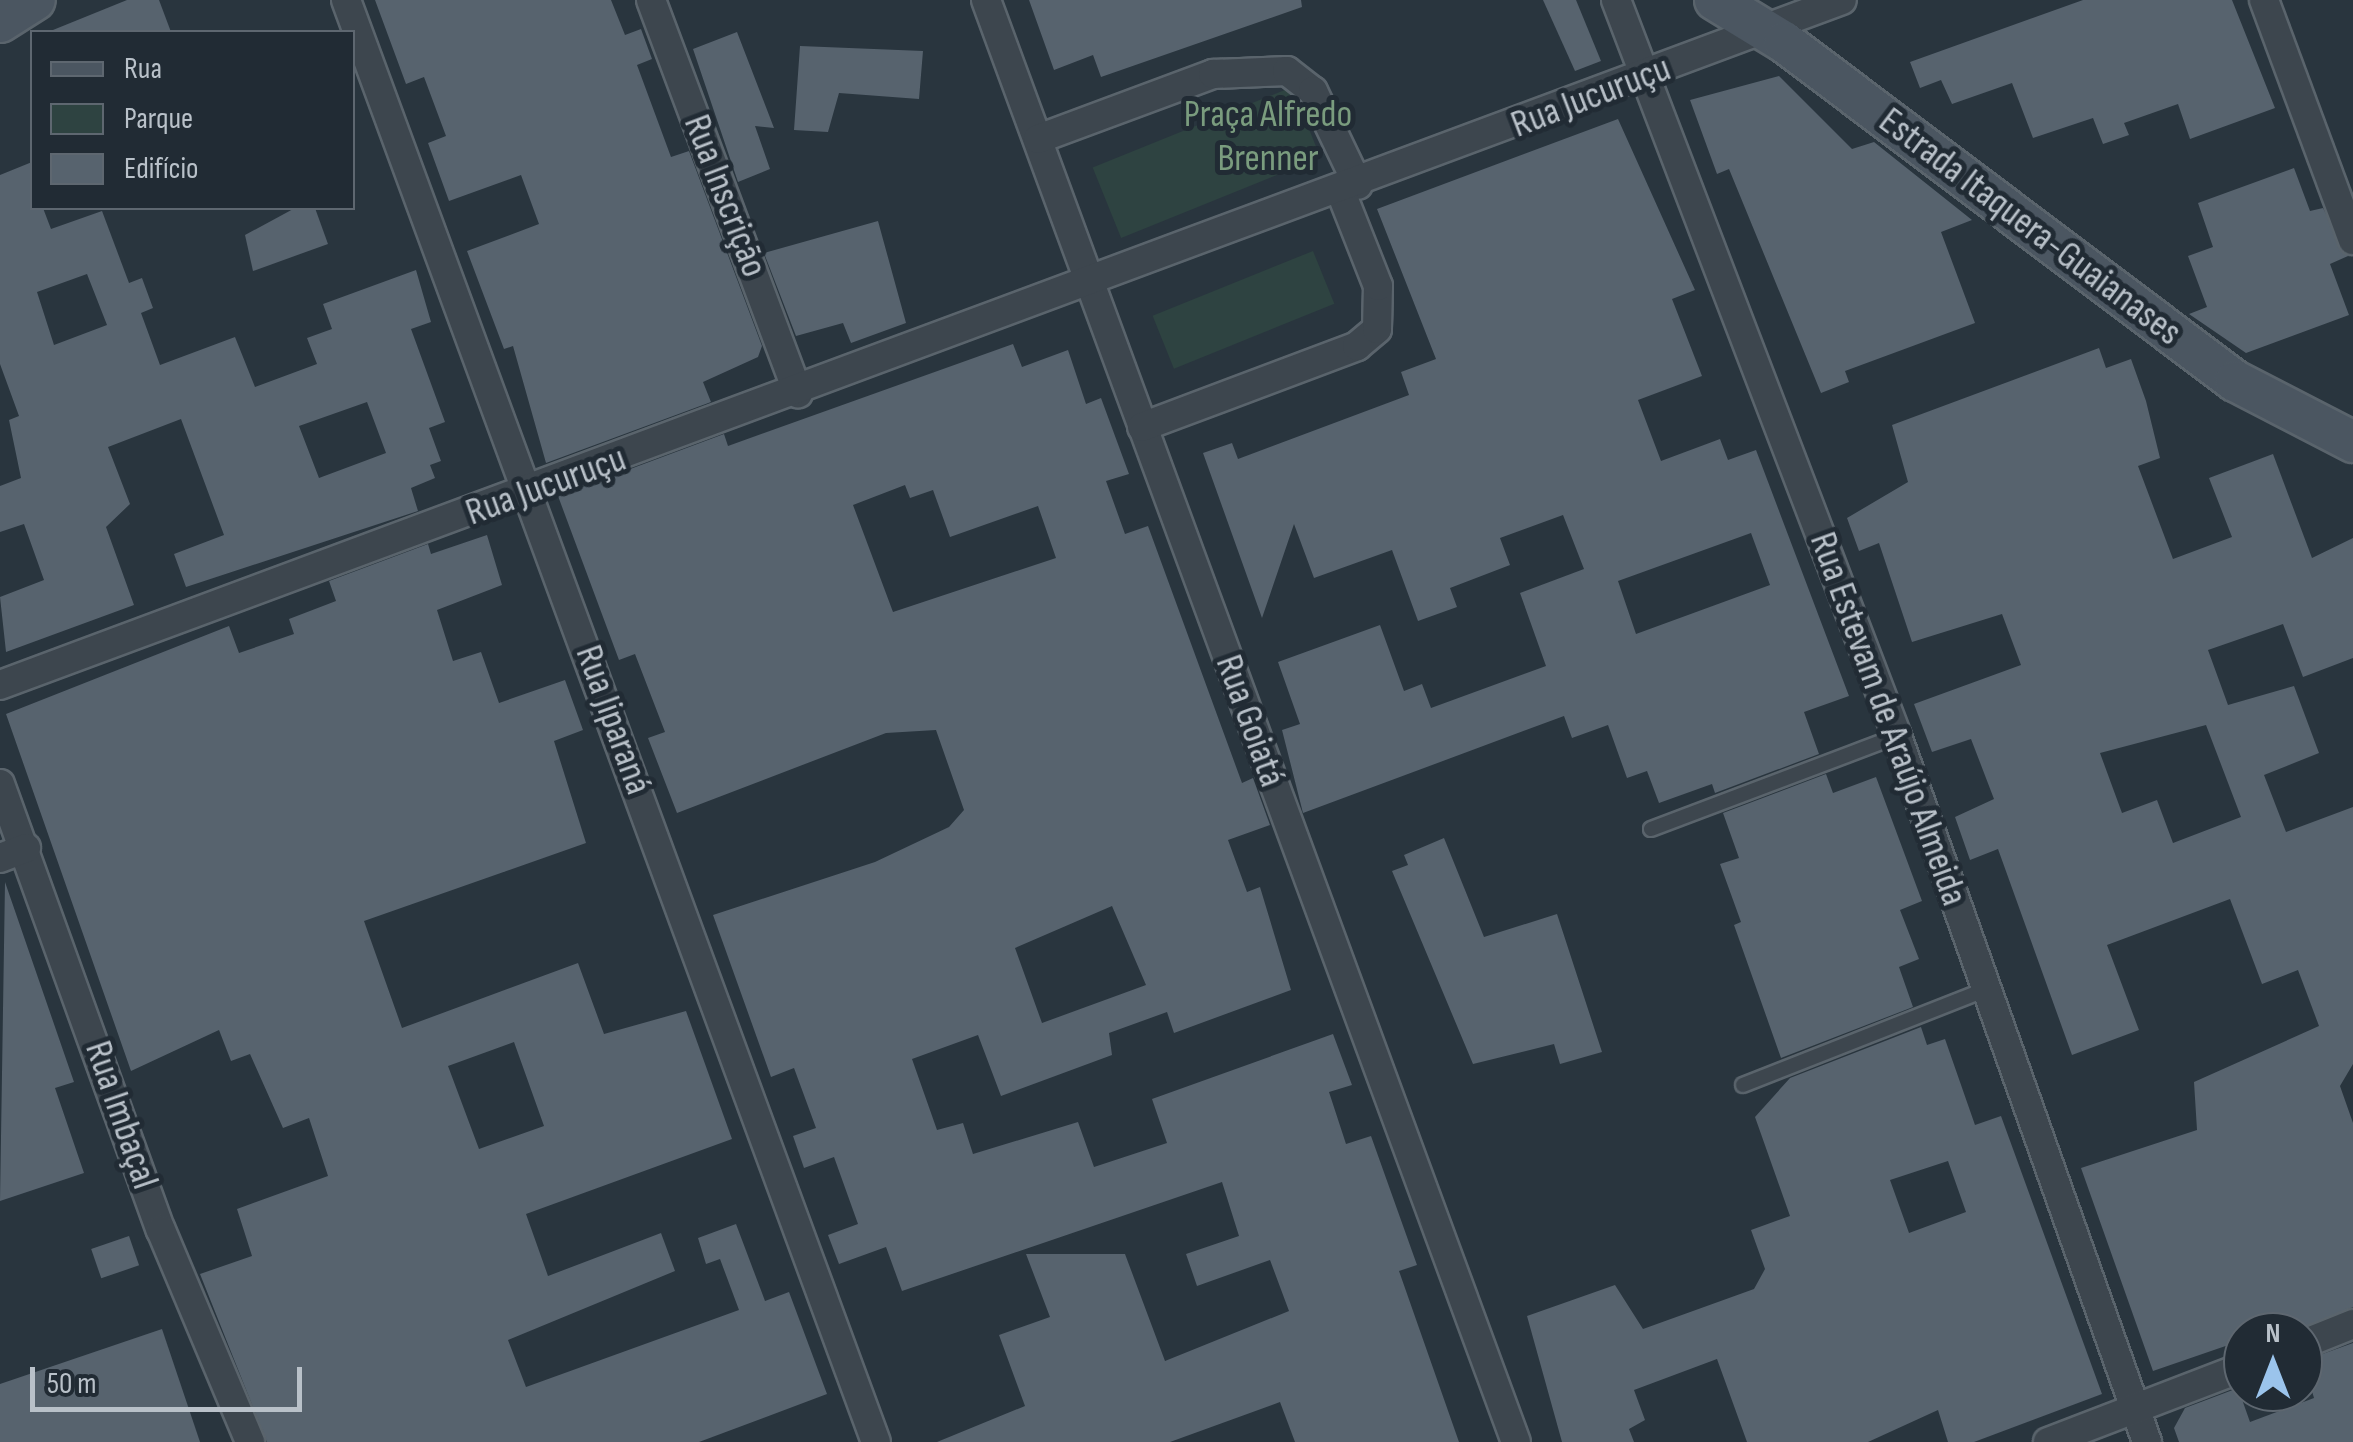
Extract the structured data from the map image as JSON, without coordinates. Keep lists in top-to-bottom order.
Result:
{
  "streets": {
    "main road": ["Estrada Itaquera-Guaianases"],
    "street": [
      "Rua Jucuruçu",
      "Rua Inscrição",
      "Rua Estevam de Araújo Almeida",
      "Rua Jiparaná",
      "Rua Goiatá",
      "Rua Imbaçal"
    ]
  },
  "crossings": [
    ["Rua Jucuruçu", "Rua Inscrição"],
    ["Rua Jucuruçu", "Estrada Itaquera-Guaianases"],
    ["Rua Jucuruçu", "Rua Estevam de Araújo Almeida"],
    ["Rua Jucuruçu", "Rua Jiparaná"],
    ["Rua Jucuruçu", "Rua Goiatá"]
  ],
  "parks": ["Praça Alfredo Brenner"],
  "legend": ["Rua", "Parque", "Edifício"],
  "scale_bar": "50 m",
  "north": "top"
}
